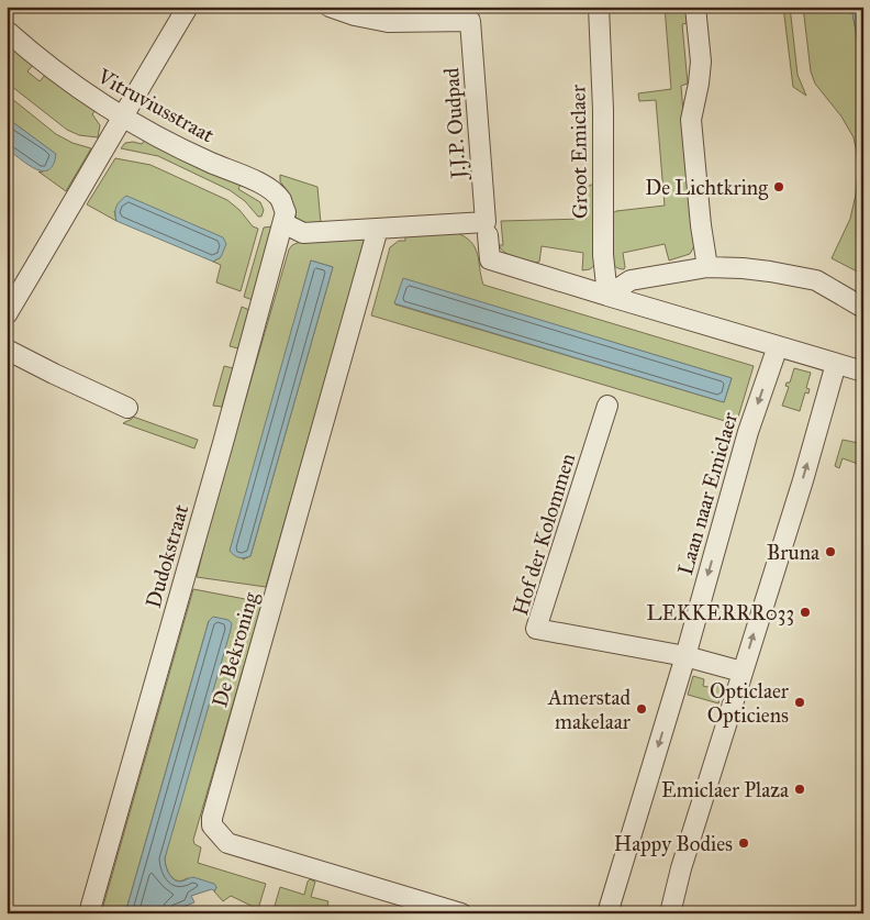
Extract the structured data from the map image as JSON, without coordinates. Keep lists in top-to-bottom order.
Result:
{
  "streets": {
    "street": [
      "Vitruviusstraat",
      "J.J.P. Oudpad",
      "Groot Emiclaer",
      "Laan naar Emiclaer",
      "Hof der Kolommen",
      "Dudokstraat",
      "De Bekroning"
    ]
  },
  "crossings": [
    ["Vitruviusstraat", "Dudokstraat"],
    ["Laan naar Emiclaer", "Hof der Kolommen"]
  ],
  "places": [
    "De Lichtkring",
    "Bruna",
    "LEKKERRR033",
    "Opticlaer Opticiens",
    "Amerstad makelaar",
    "Emiclaer Plaza",
    "Happy Bodies"
  ]
}
